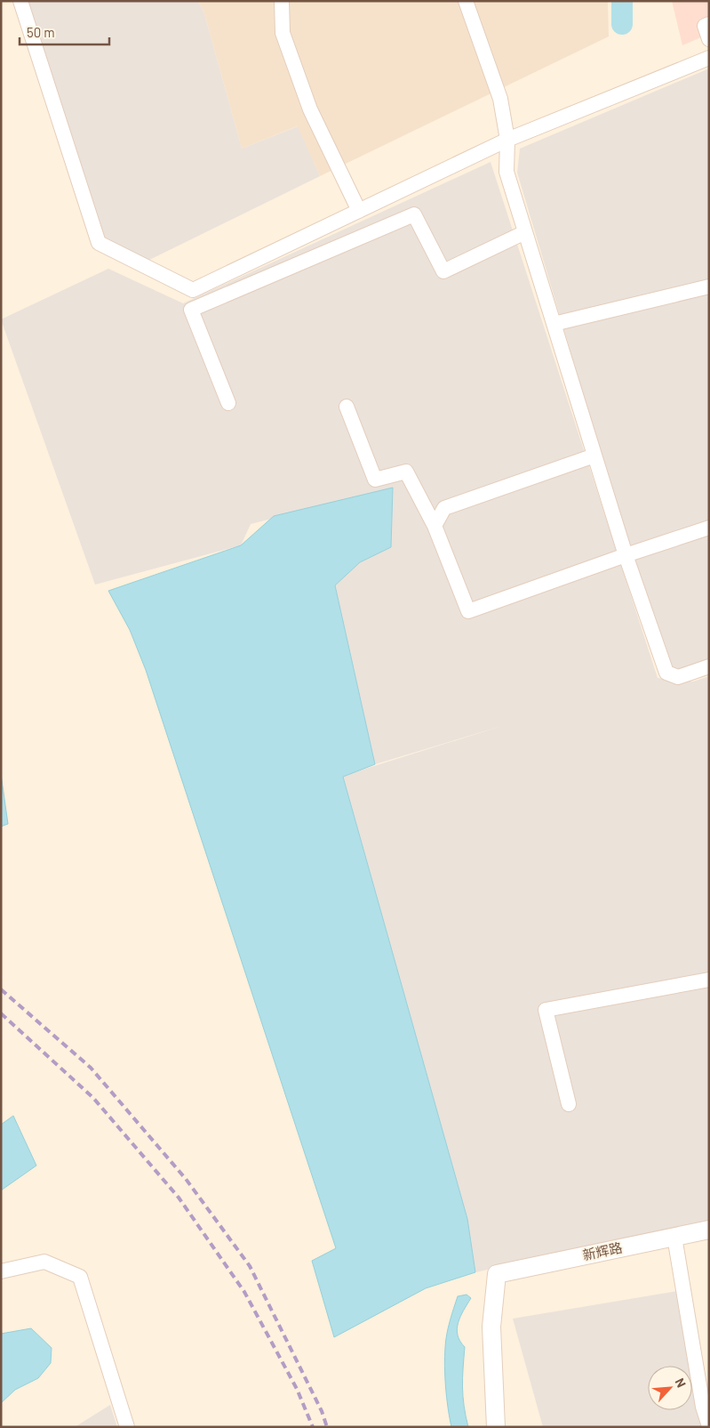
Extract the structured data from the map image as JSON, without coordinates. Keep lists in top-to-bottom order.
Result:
{
  "streets": {
    "street": ["新辉路"]
  },
  "scale_bar": "50 m",
  "north": "top right"
}
